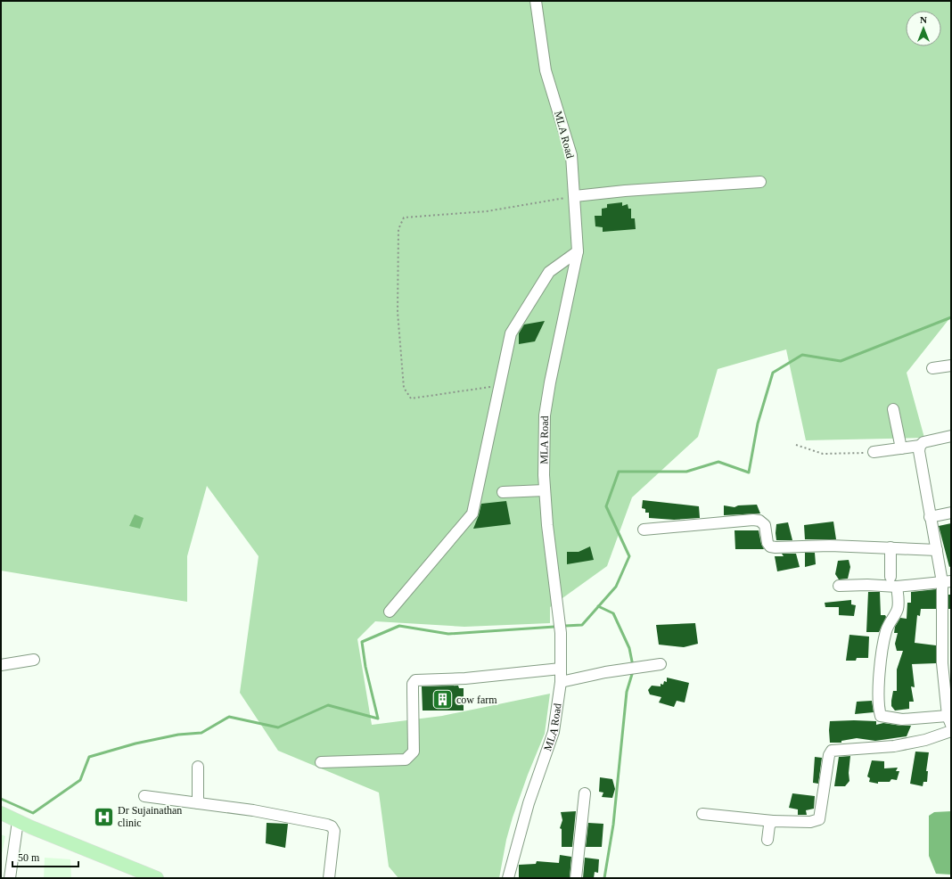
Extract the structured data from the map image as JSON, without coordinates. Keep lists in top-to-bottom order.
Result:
{
  "streets": {
    "street": ["MLA Road"]
  },
  "places": {
    "building": ["cow farm"],
    "hospital": ["Dr Sujainathan clinic"]
  },
  "scale_bar": "50 m",
  "north": "top"
}
